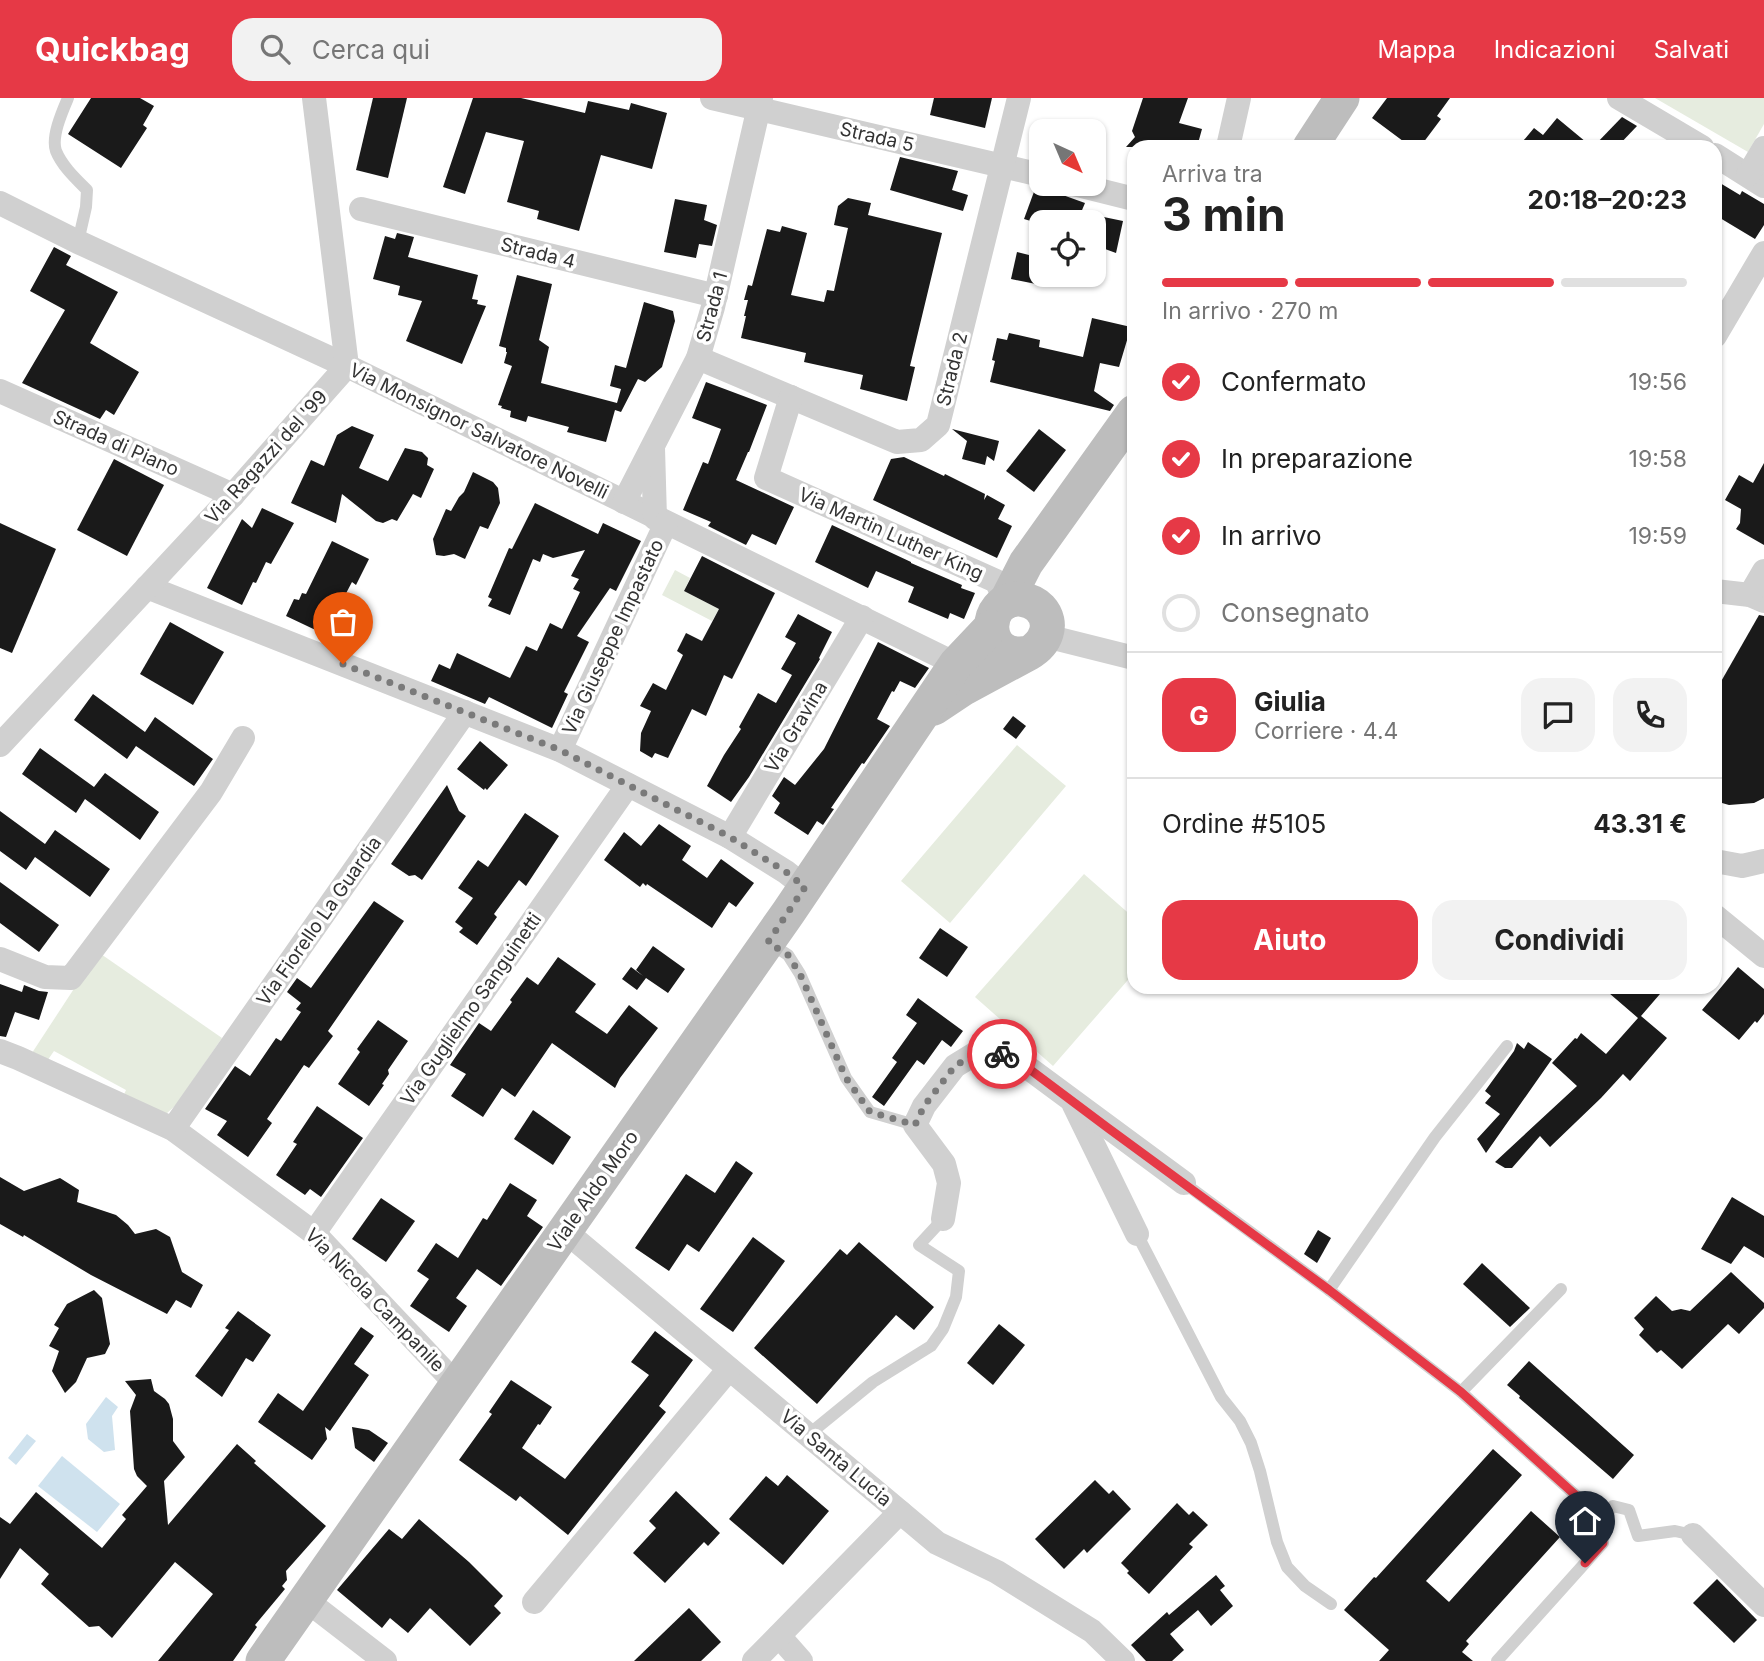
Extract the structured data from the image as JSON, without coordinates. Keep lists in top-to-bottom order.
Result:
{
  "streets": {
    "main road": ["Viale Aldo Moro"],
    "street": [
      "Strada 5",
      "Strada 4",
      "Strada 1",
      "Strada 2",
      "Via Monsignor Salvatore Novelli",
      "Strada di Piano",
      "Via Ragazzi del '99",
      "Via Martin Luther King",
      "Via Giuseppe Impastato",
      "Via Gravina",
      "Via Fiorello La Guardia",
      "Via Guglielmo Sanguinetti",
      "Via Nicola Campanile",
      "Via Santa Lucia"
    ]
  },
  "crossings": [
    ["Strada 5", "Strada 1"],
    ["Strada 5", "Strada 2"],
    ["Strada 4", "Strada 1"],
    ["Strada 1", "Strada 2"],
    ["Strada 1", "Via Monsignor Salvatore Novelli"],
    ["Strada 2", "Via Martin Luther King"],
    ["Via Monsignor Salvatore Novelli", "Via Ragazzi del '99"],
    ["Via Monsignor Salvatore Novelli", "Via Giuseppe Impastato"],
    ["Via Monsignor Salvatore Novelli", "Via Gravina"],
    ["Via Monsignor Salvatore Novelli", "Viale Aldo Moro"],
    ["Strada di Piano", "Via Ragazzi del '99"],
    ["Via Martin Luther King", "Viale Aldo Moro"],
    ["Via Fiorello La Guardia", "Via Nicola Campanile"],
    ["Via Guglielmo Sanguinetti", "Via Nicola Campanile"],
    ["Viale Aldo Moro", "Via Nicola Campanile"],
    ["Viale Aldo Moro", "Via Santa Lucia"]
  ],
  "north": "bottom right",
  "page": {
    "header": "Quickbag",
    "search": "Cerca qui",
    "nav": ["Mappa", "Indicazioni", "Salvati"],
    "heading": ["3 min", "Arriva tra", "20:18–20:23"],
    "panel": [
      "Giulia",
      "Corriere · 4.4",
      "Ordine #5105",
      "43.31 €"
    ],
    "bar": "In arrivo · 270 m",
    "list": [
      ["Confermato", "19:56"],
      ["In preparazione", "19:58"],
      ["In arrivo", "19:59"],
      "Consegnato"
    ],
    "round": "G",
    "buttons": ["Aiuto", "Condividi"]
  }
}
